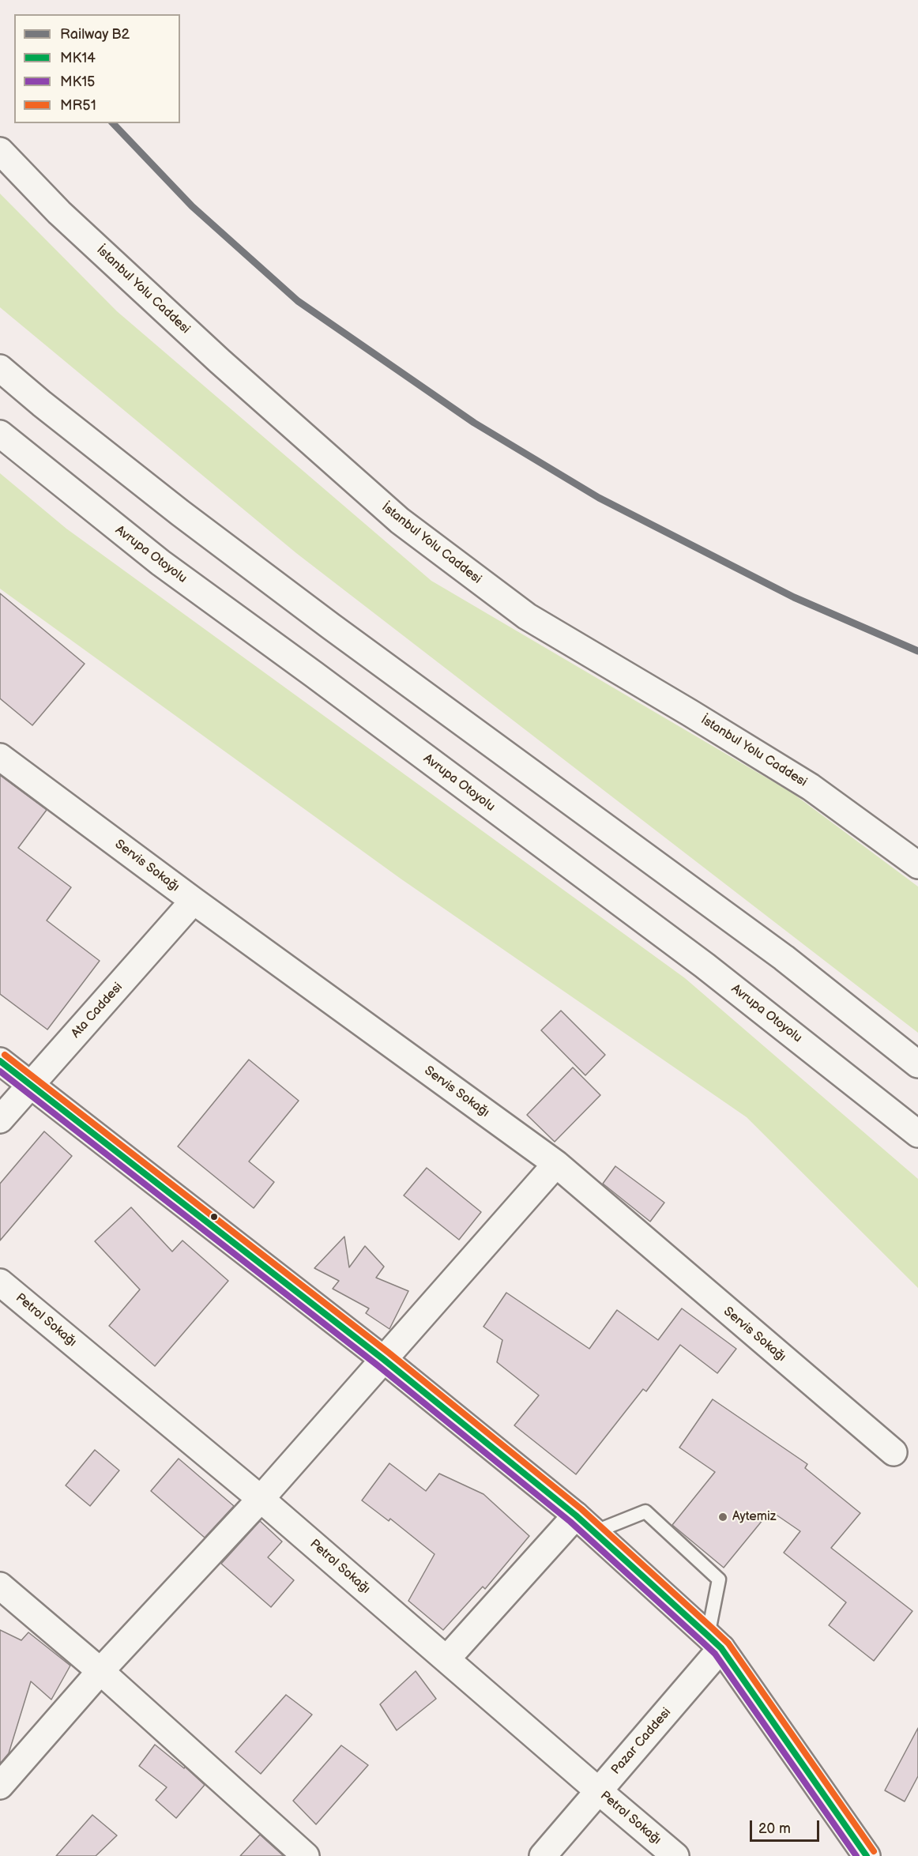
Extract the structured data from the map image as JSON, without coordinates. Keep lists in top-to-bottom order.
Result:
{
  "streets": {
    "main road": [
      "İstanbul Yolu Caddesi",
      "Avrupa Otoyolu",
      "Servis Sokağı",
      "Ata Caddesi",
      "Petrol Sokağı",
      "Pazar Caddesi"
    ]
  },
  "crossings": [
    ["Servis Sokağı", "Ata Caddesi"],
    ["Petrol Sokağı", "Pazar Caddesi"]
  ],
  "places": ["Aytemiz"],
  "lines": [
    "rail line B2",
    "transit line MR51",
    "transit line MK14",
    "transit line MK15"
  ],
  "legend": [
    "Railway B2",
    "MK14",
    "MK15",
    "MR51"
  ],
  "scale_bar": "20 m"
}
